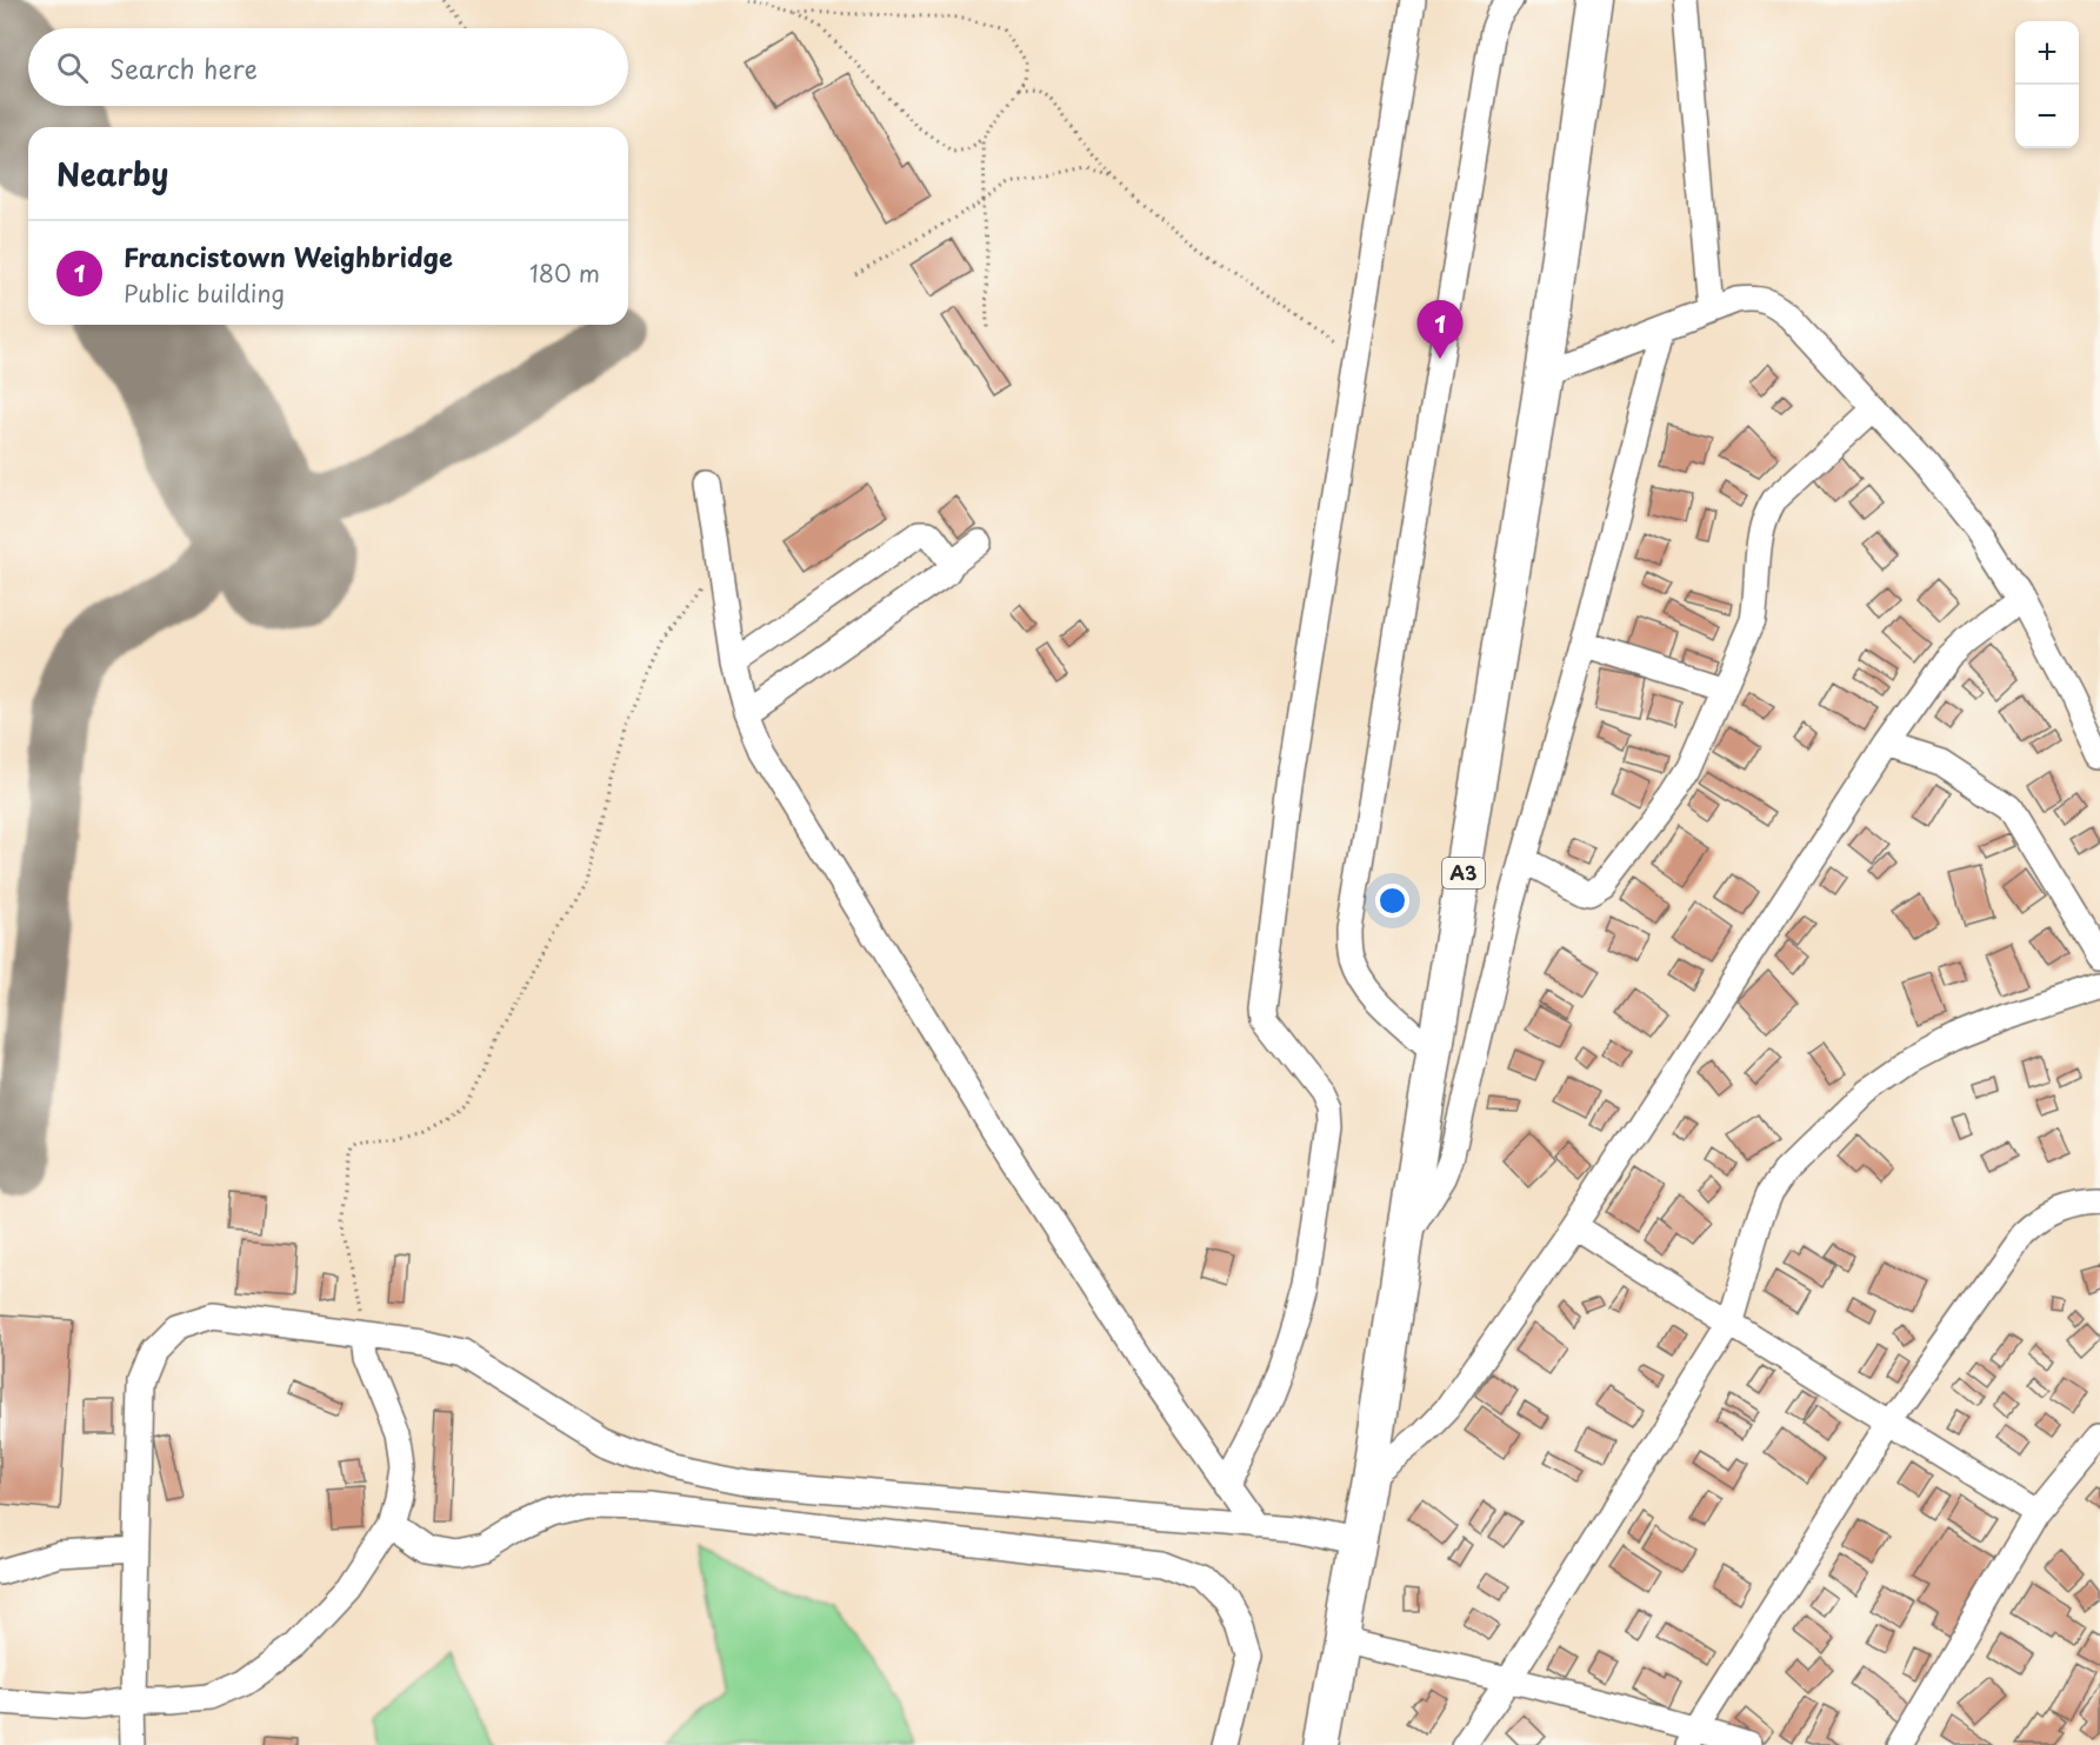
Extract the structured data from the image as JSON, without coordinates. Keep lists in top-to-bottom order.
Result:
{
  "streets": {
    "highway": ["A3"]
  },
  "page": {
    "map_buttons": ["+", "−"],
    "search": "Search here",
    "heading": "Nearby",
    "list": [
      {
        "mark": "1",
        "name": "Francistown Weighbridge",
        "note": "Public building",
        "value": "180 m"
      }
    ],
    "pins": "1"
  }
}
